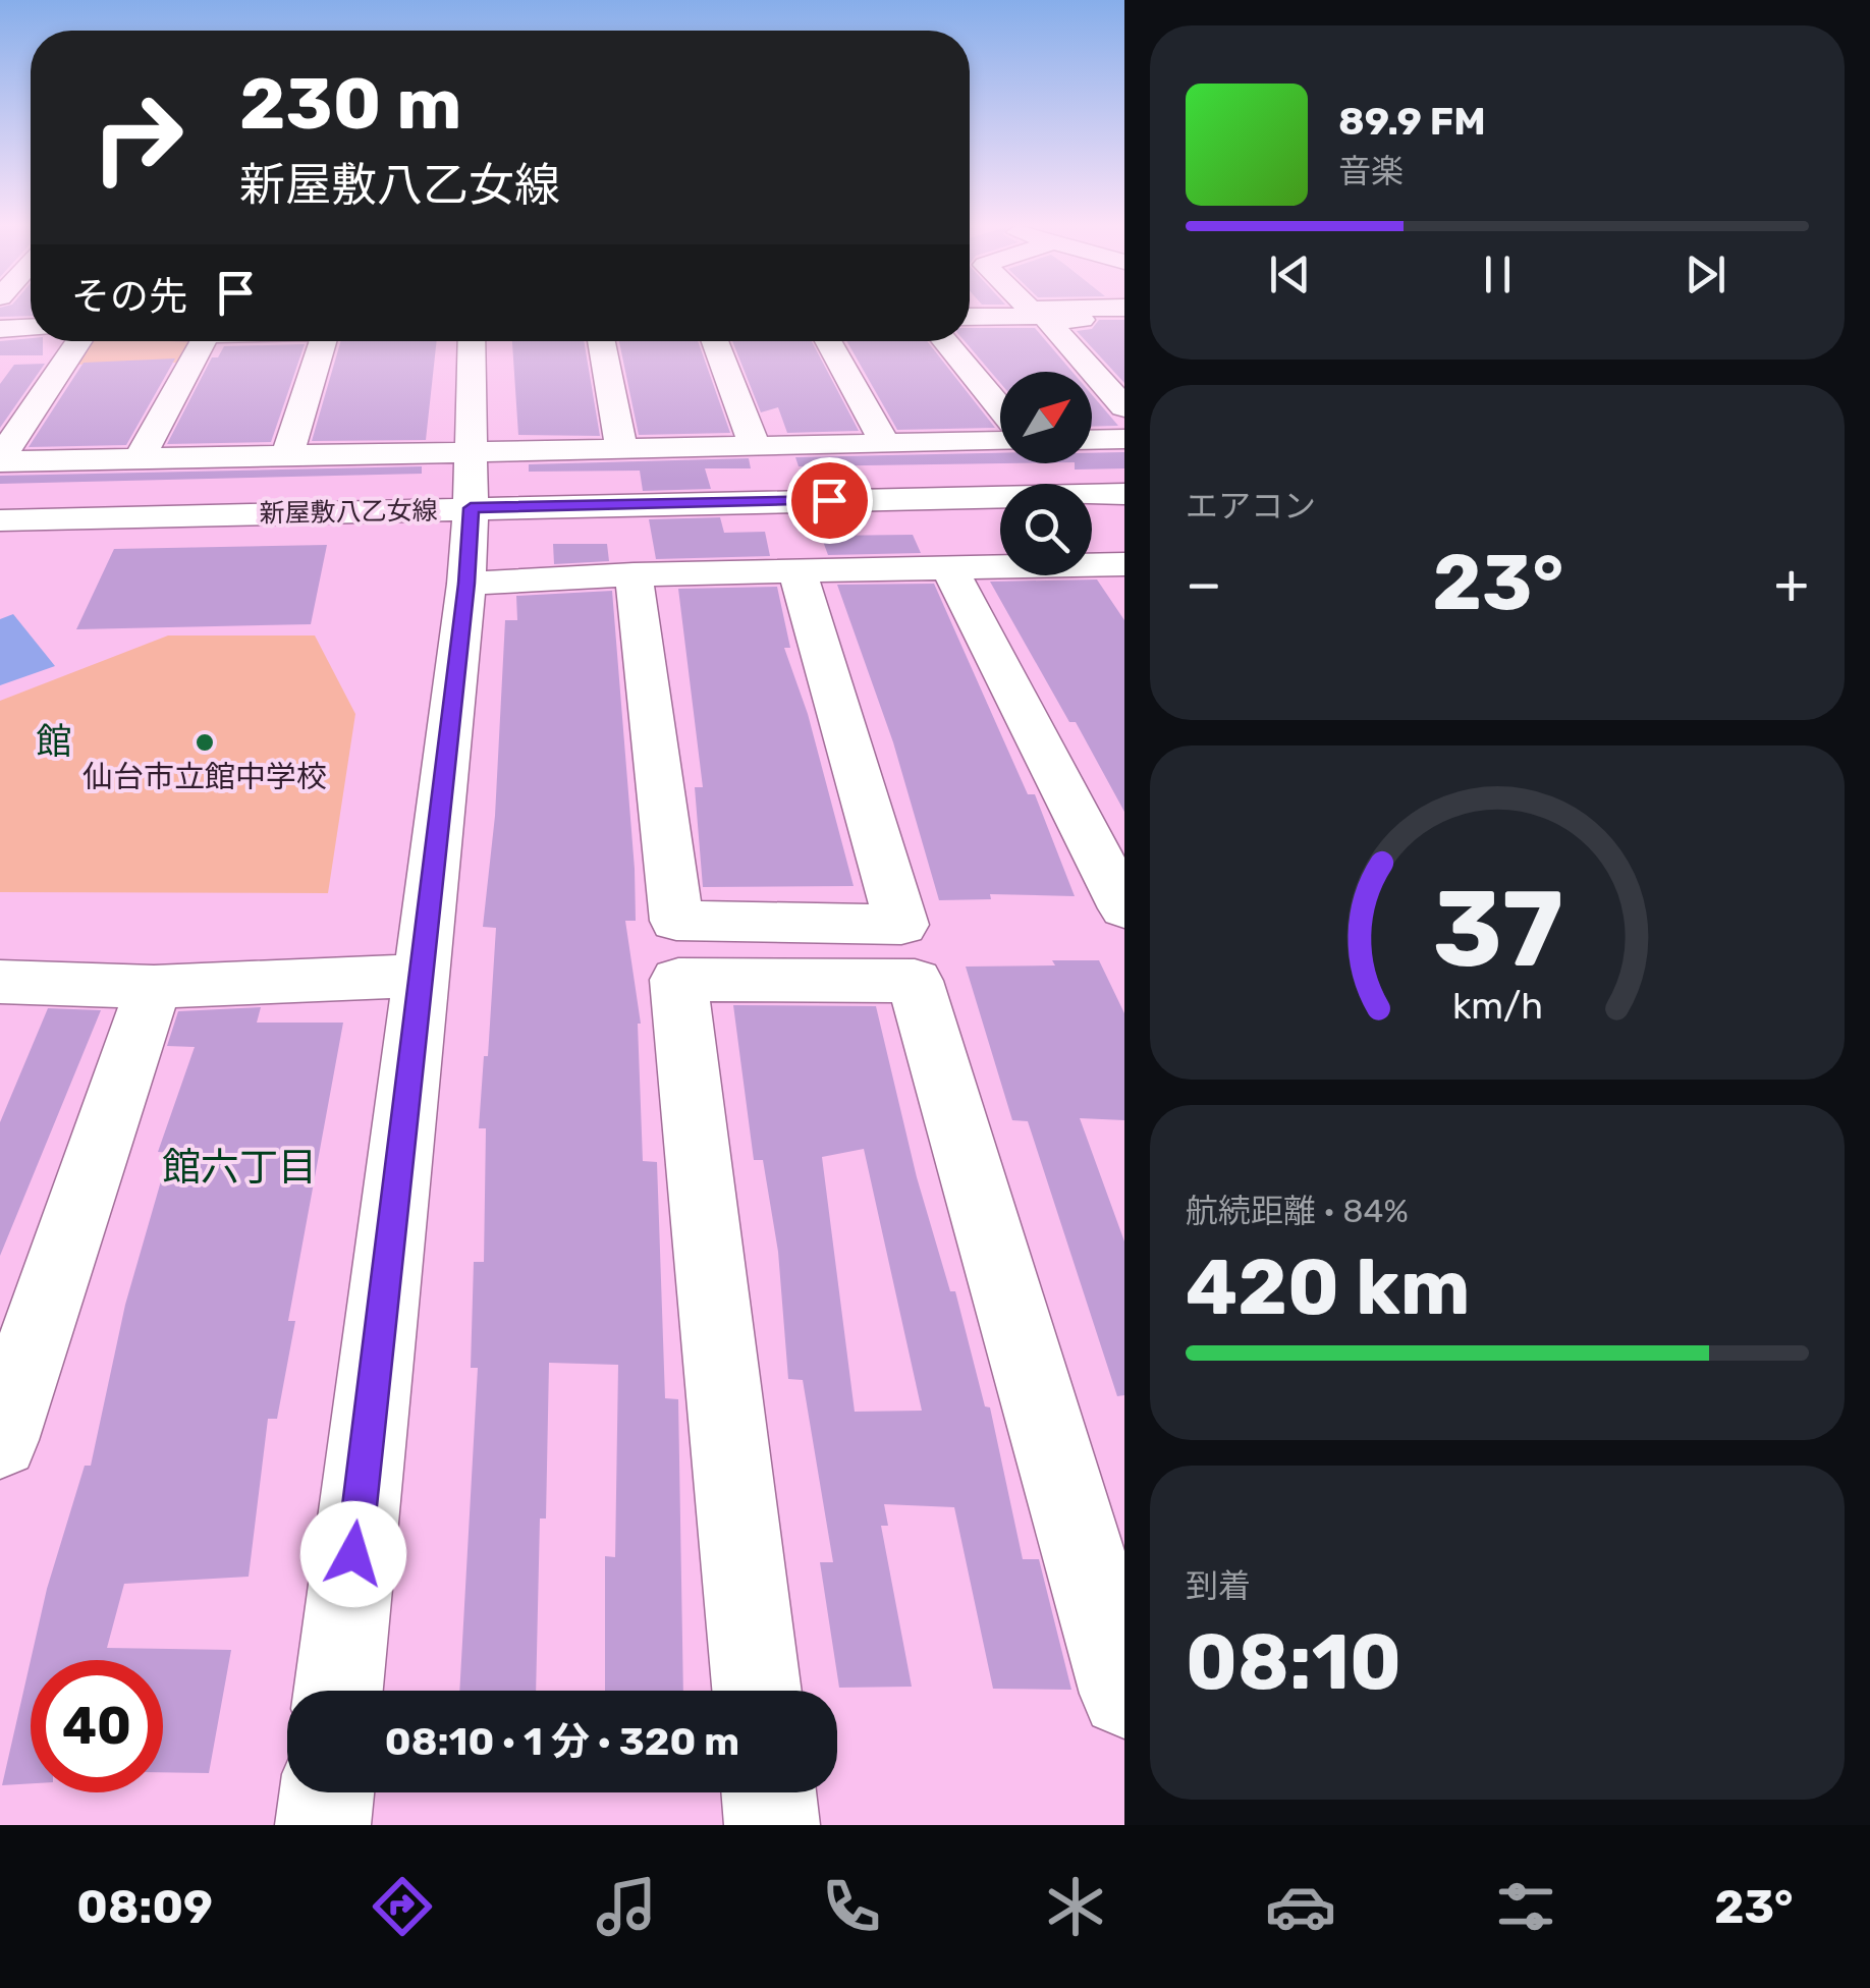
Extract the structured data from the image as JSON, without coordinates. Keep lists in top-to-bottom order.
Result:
{
  "streets": {
    "street": ["新屋敷八乙女線"]
  },
  "districts": ["館", "館六丁目"],
  "places": ["仙台市立館中学校"],
  "north": "top right",
  "page": {
    "turn": ["230 m", "新屋敷八乙女線"],
    "song": ["89.9 FM", "音楽"],
    "then": "その先",
    "tile": [
      "エアコン",
      ["航続距離 · 84%", "420 km"],
      ["到着", "08:10"]
    ],
    "heat": ["−", "23°", "+"],
    "limit": "40",
    "trip": "08:10 · 1 分 · 320 m",
    "tabs": ["08:09", "23°"],
    "gauge": ["37", "km/h"]
  }
}
